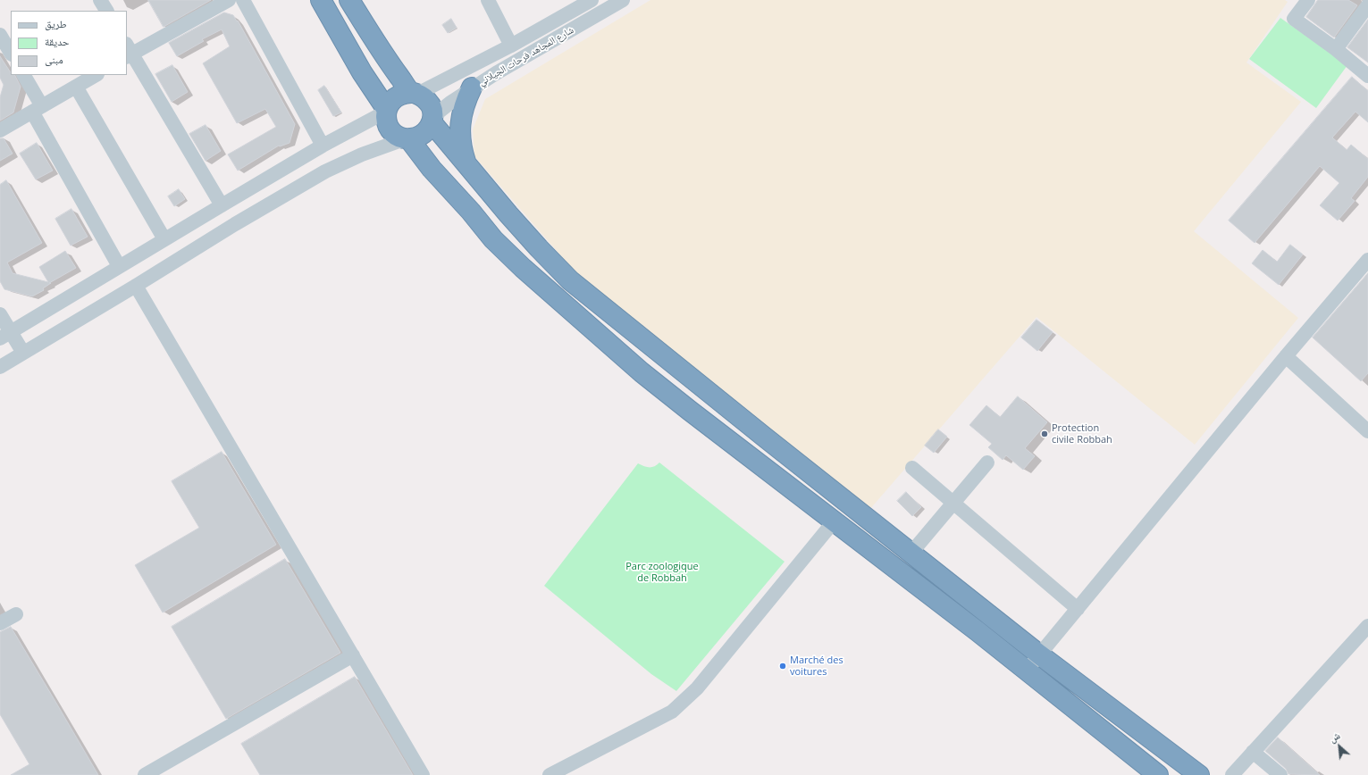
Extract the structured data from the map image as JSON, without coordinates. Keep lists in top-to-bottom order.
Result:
{
  "streets": {
    "street": ["شارع المجاهد فرحات الجيلاني"]
  },
  "parks": ["Parc zoologique de Robbah"],
  "places": ["Protection civile Robbah", "Marché des voitures"],
  "legend": ["طريق", "حديقة", "مبنى"],
  "north": "top left"
}
